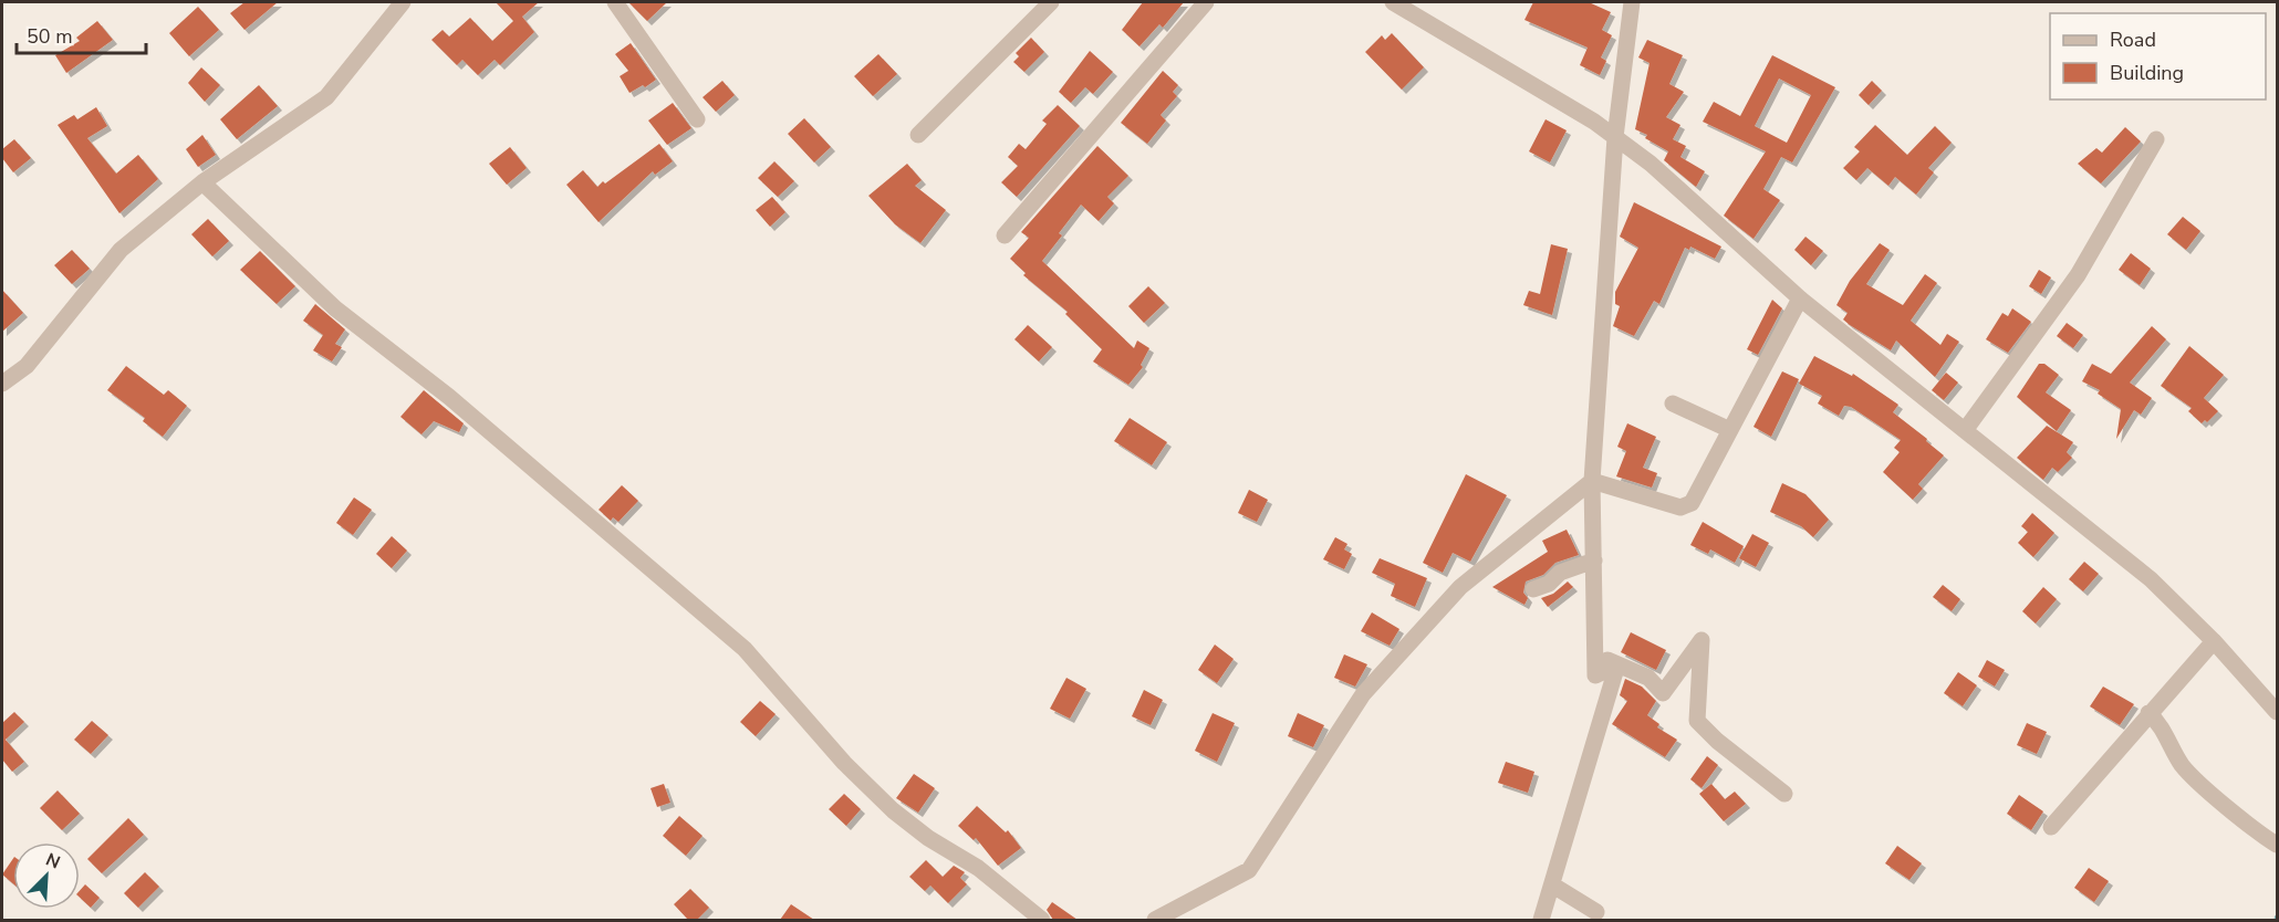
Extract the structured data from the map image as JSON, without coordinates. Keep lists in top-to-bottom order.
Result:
{
  "legend": ["Road", "Building"],
  "scale_bar": "50 m",
  "north": "top right"
}
